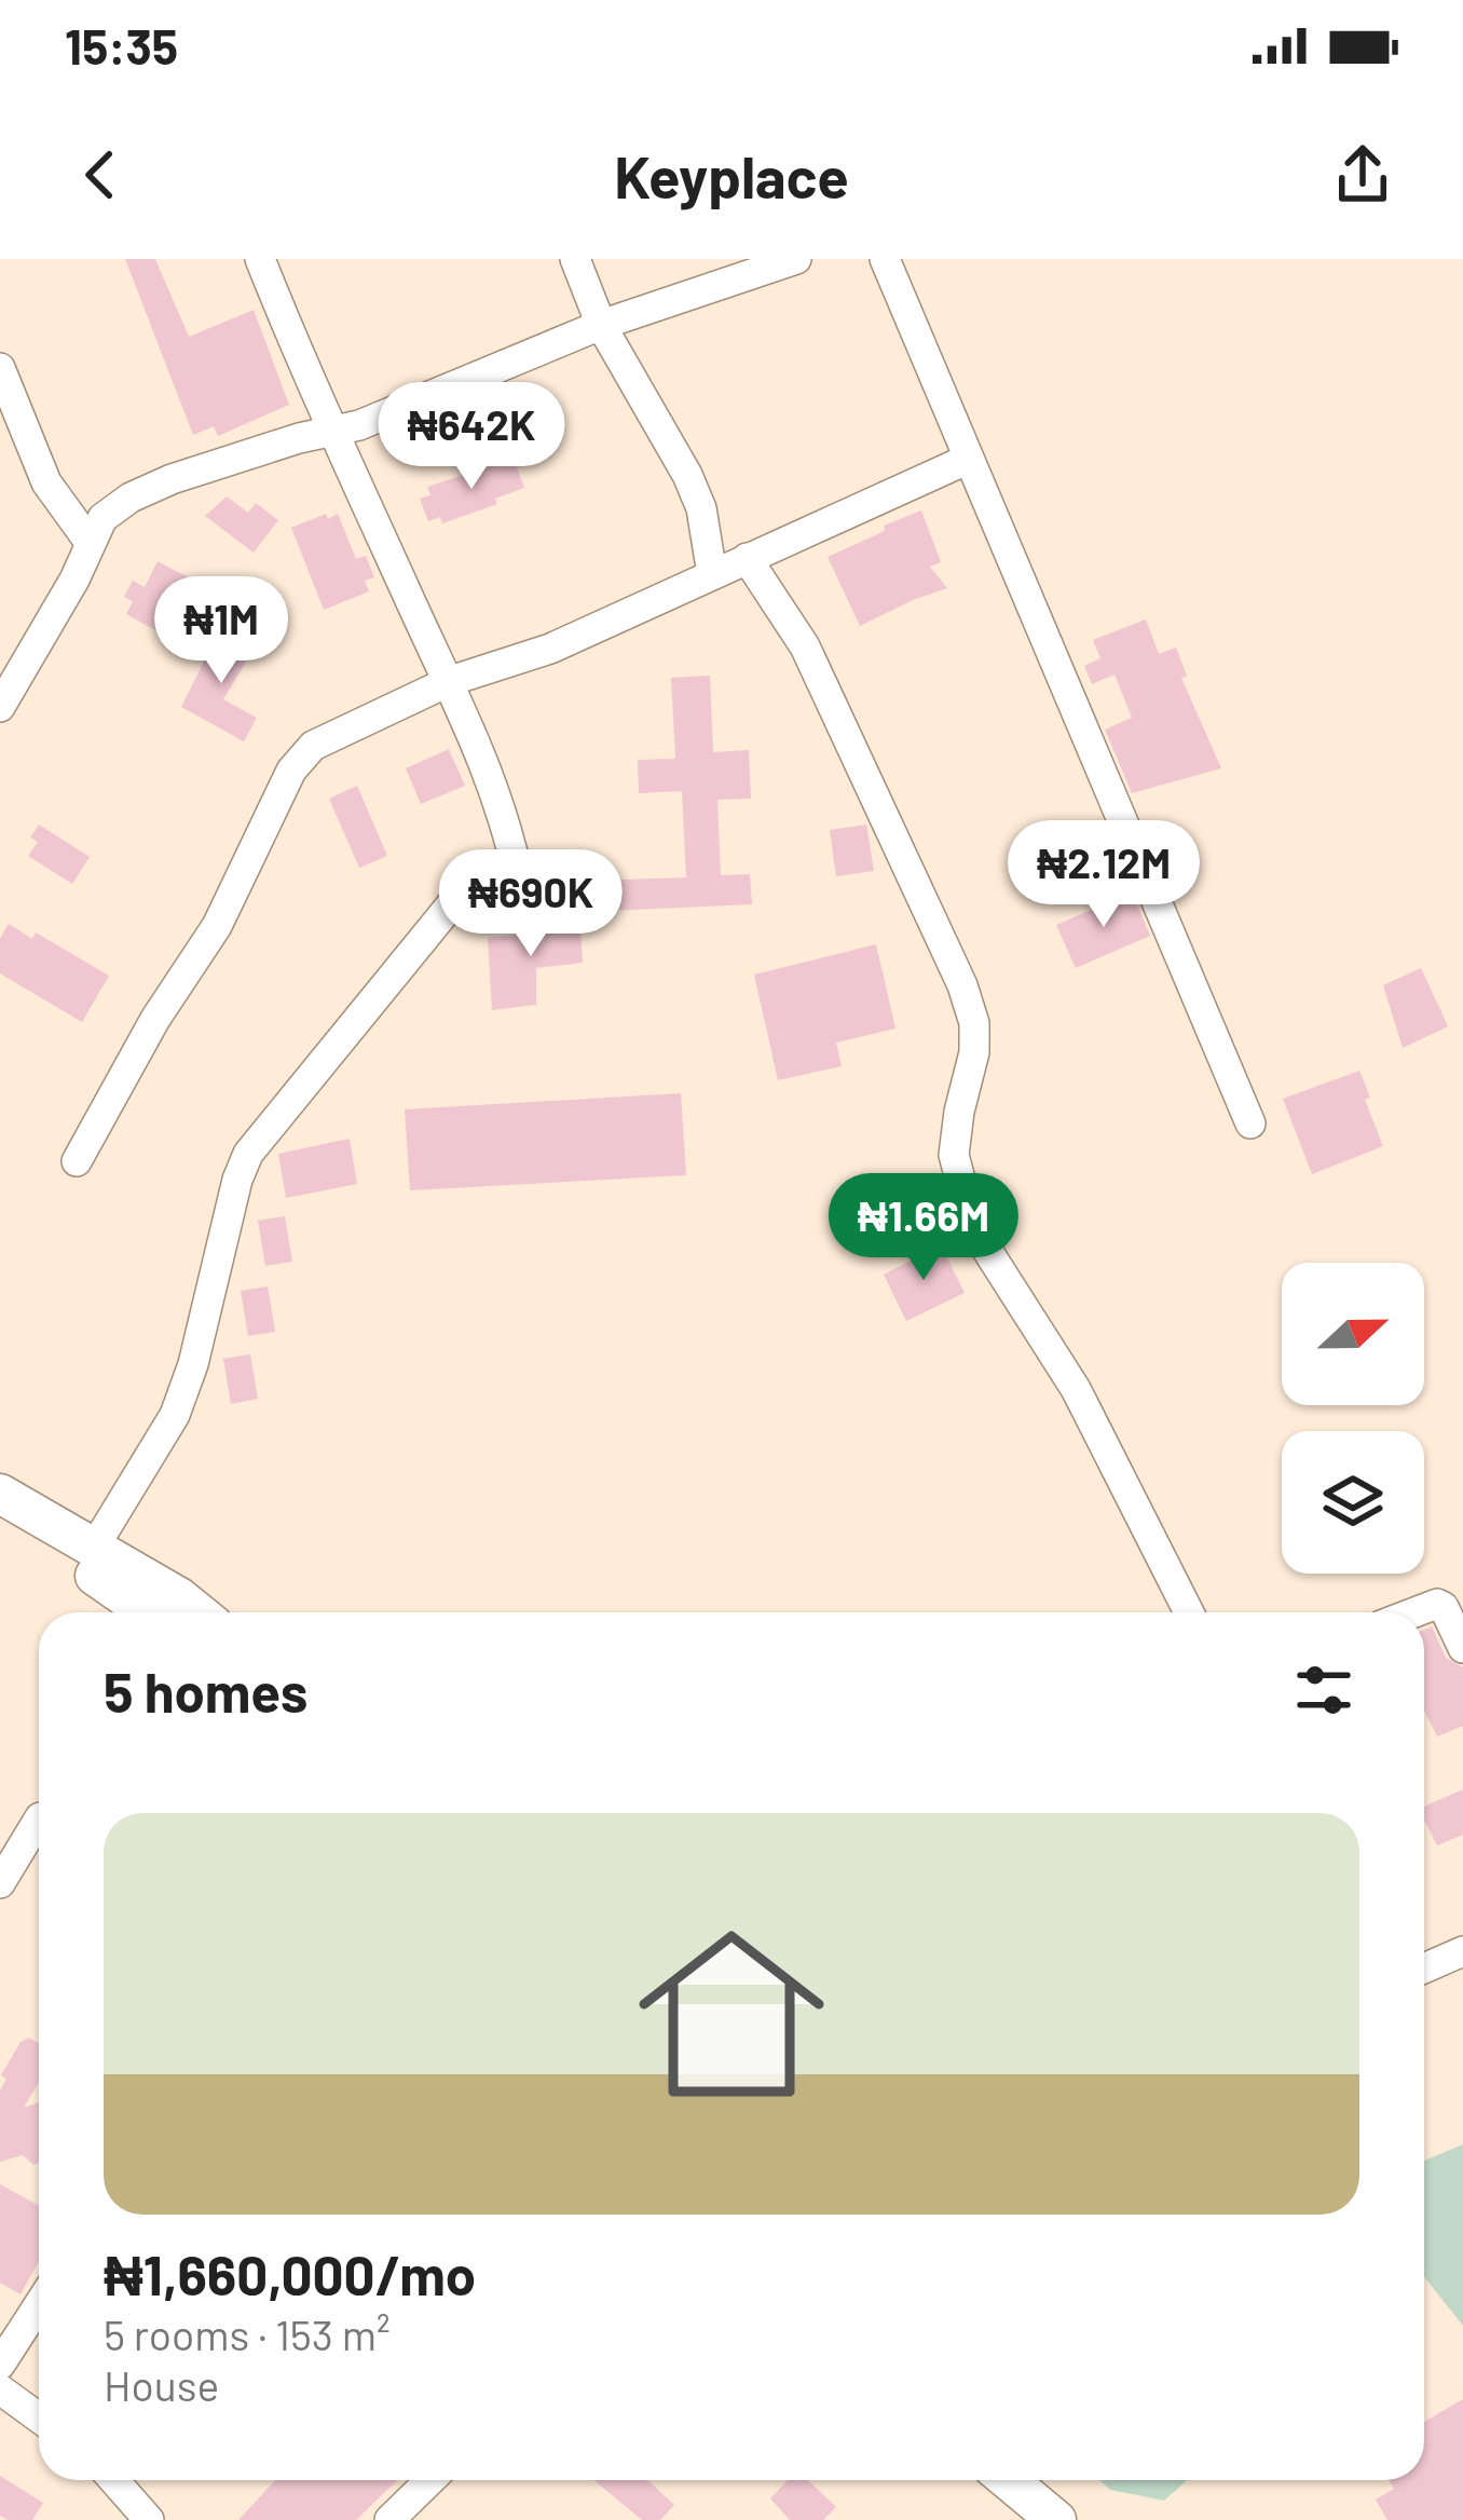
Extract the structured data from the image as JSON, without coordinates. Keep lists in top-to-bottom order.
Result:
{
  "north": "right",
  "page": {
    "status": "15:35",
    "header": "Keyplace",
    "price": [
      "₦642K",
      "₦1M",
      "₦2.12M",
      "₦690K",
      "₦1.66M"
    ],
    "heading": "5 homes",
    "list": [
      {
        "name": "₦1,660,000/mo",
        "note": "5 rooms · 153 m² · House"
      }
    ]
  }
}
